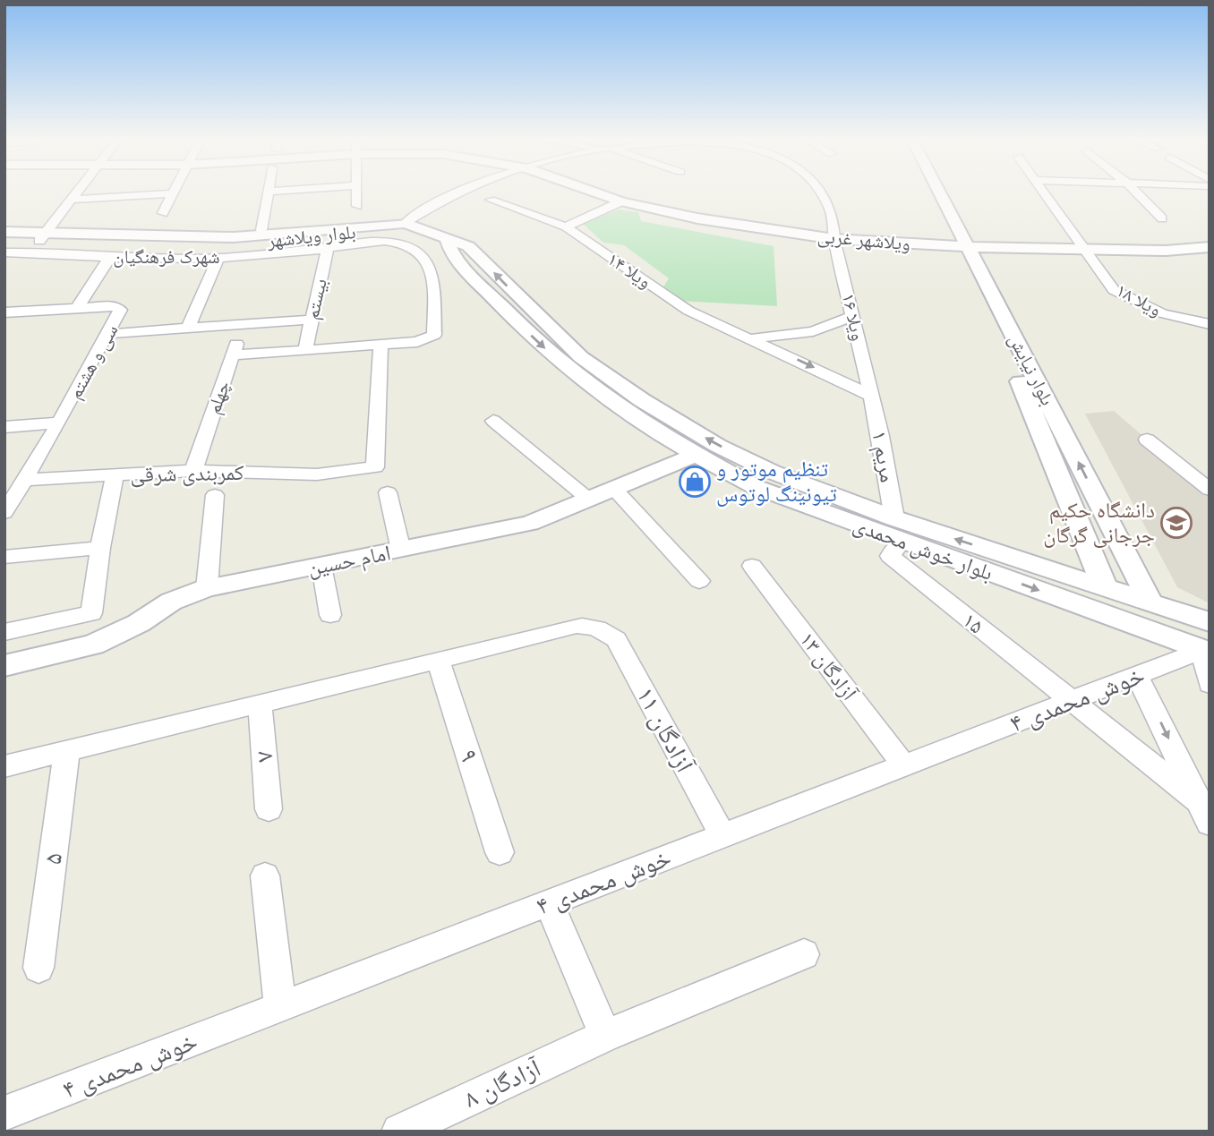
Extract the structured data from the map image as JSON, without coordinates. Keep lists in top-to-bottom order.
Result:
{
  "streets": {
    "street": [
      "بلوار ویلاشهر",
      "ویلاشهر غربی",
      "شهرک فرهنگیان",
      "۱۴ ویلا",
      "بیستم",
      "ویلا ۱۸",
      "۱۶ ویلا",
      "سی و هشتم",
      "بلوار نیایش",
      "چهلم",
      "۱ مریم",
      "کمربندی شرقی",
      "بلوار خوش محمدی",
      "امام حسین",
      "۱۵",
      "آزادگان ۱۳",
      "خوش محمدی ۴",
      "آزادگان ۱۱",
      "۹",
      "۷",
      "۵",
      "آزادگان ۸"
    ]
  },
  "crossings": [
    ["بلوار ویلاشهر", "شهرک فرهنگیان"],
    ["بلوار ویلاشهر", "بلوار خوش محمدی"],
    ["ویلاشهر غربی", "ویلا ۱۸"],
    ["ویلاشهر غربی", "۱۶ ویلا"],
    ["ویلاشهر غربی", "بلوار نیایش"],
    ["شهرک فرهنگیان", "بیستم"],
    ["شهرک فرهنگیان", "کمربندی شرقی"],
    ["۱۴ ویلا", "۱۶ ویلا"],
    ["۱۴ ویلا", "۱ مریم"],
    ["۱۶ ویلا", "۱ مریم"],
    ["بلوار نیایش", "بلوار خوش محمدی"],
    ["چهلم", "کمربندی شرقی"],
    ["۱ مریم", "بلوار خوش محمدی"],
    ["بلوار خوش محمدی", "امام حسین"],
    ["بلوار خوش محمدی", "۱۵"],
    ["بلوار خوش محمدی", "خوش محمدی ۴"],
    ["۱۵", "خوش محمدی ۴"],
    ["آزادگان ۱۳", "خوش محمدی ۴"],
    ["خوش محمدی ۴", "آزادگان ۱۱"],
    ["آزادگان ۱۱", "۹"]
  ],
  "places": {
    "shop": ["تنظیم موتور و تیونینگ لوتوس"],
    "school or university": ["دانشگاه حکیم جرجانی گرگان"]
  }
}
